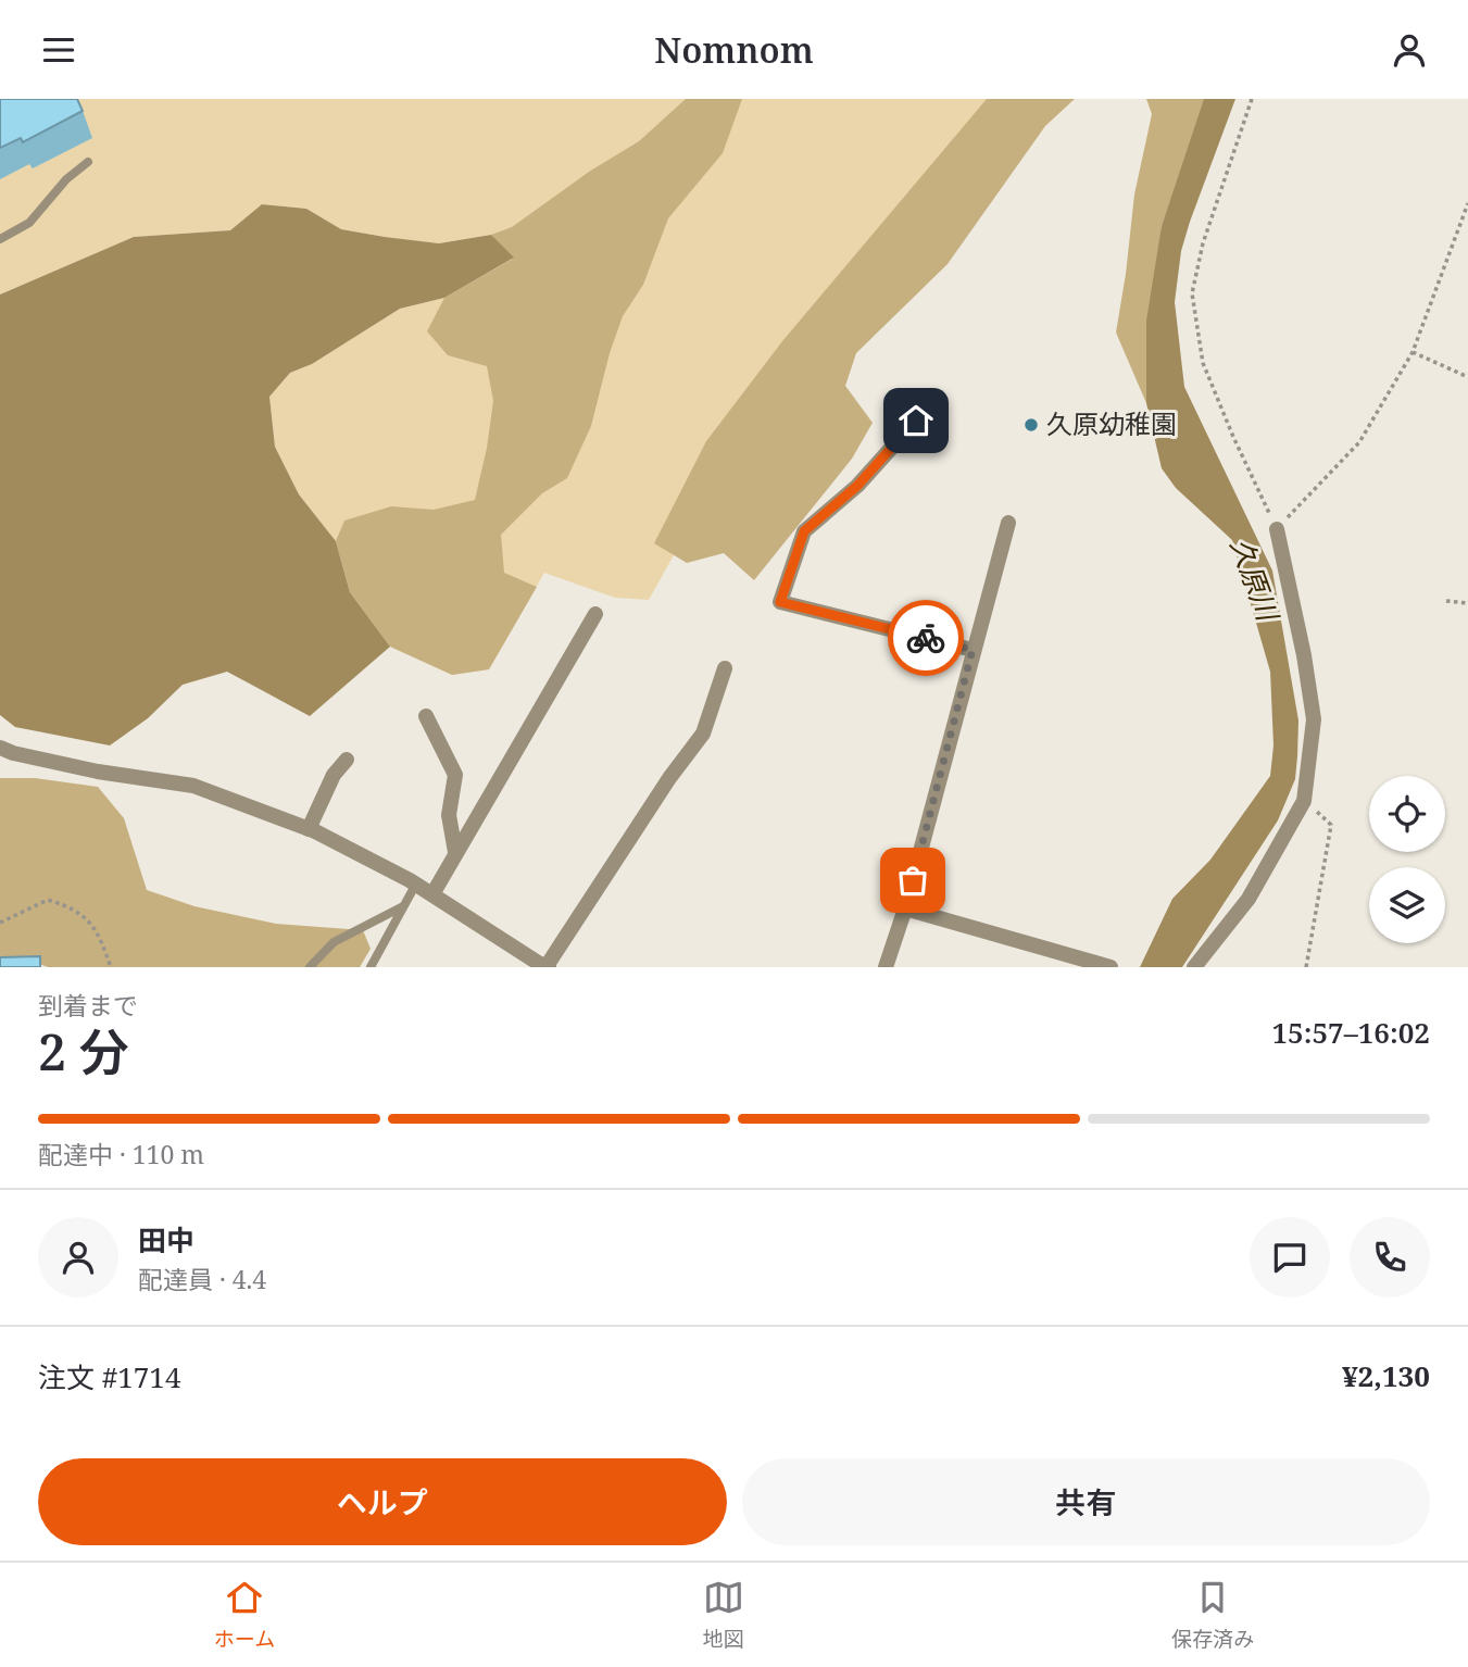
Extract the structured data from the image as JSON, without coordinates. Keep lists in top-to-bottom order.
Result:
{
  "water": ["久原川"],
  "places": ["久原幼稚園"],
  "page": {
    "header": "Nomnom",
    "heading": ["2 分", "到着まで", "15:57–16:02"],
    "panel": [
      "田中",
      "配達員 · 4.4",
      "注文 #1714",
      "¥2,130"
    ],
    "bar": "配達中 · 110 m",
    "buttons": ["ヘルプ", "共有"],
    "tabs": ["ホーム", "地図", "保存済み"]
  }
}
